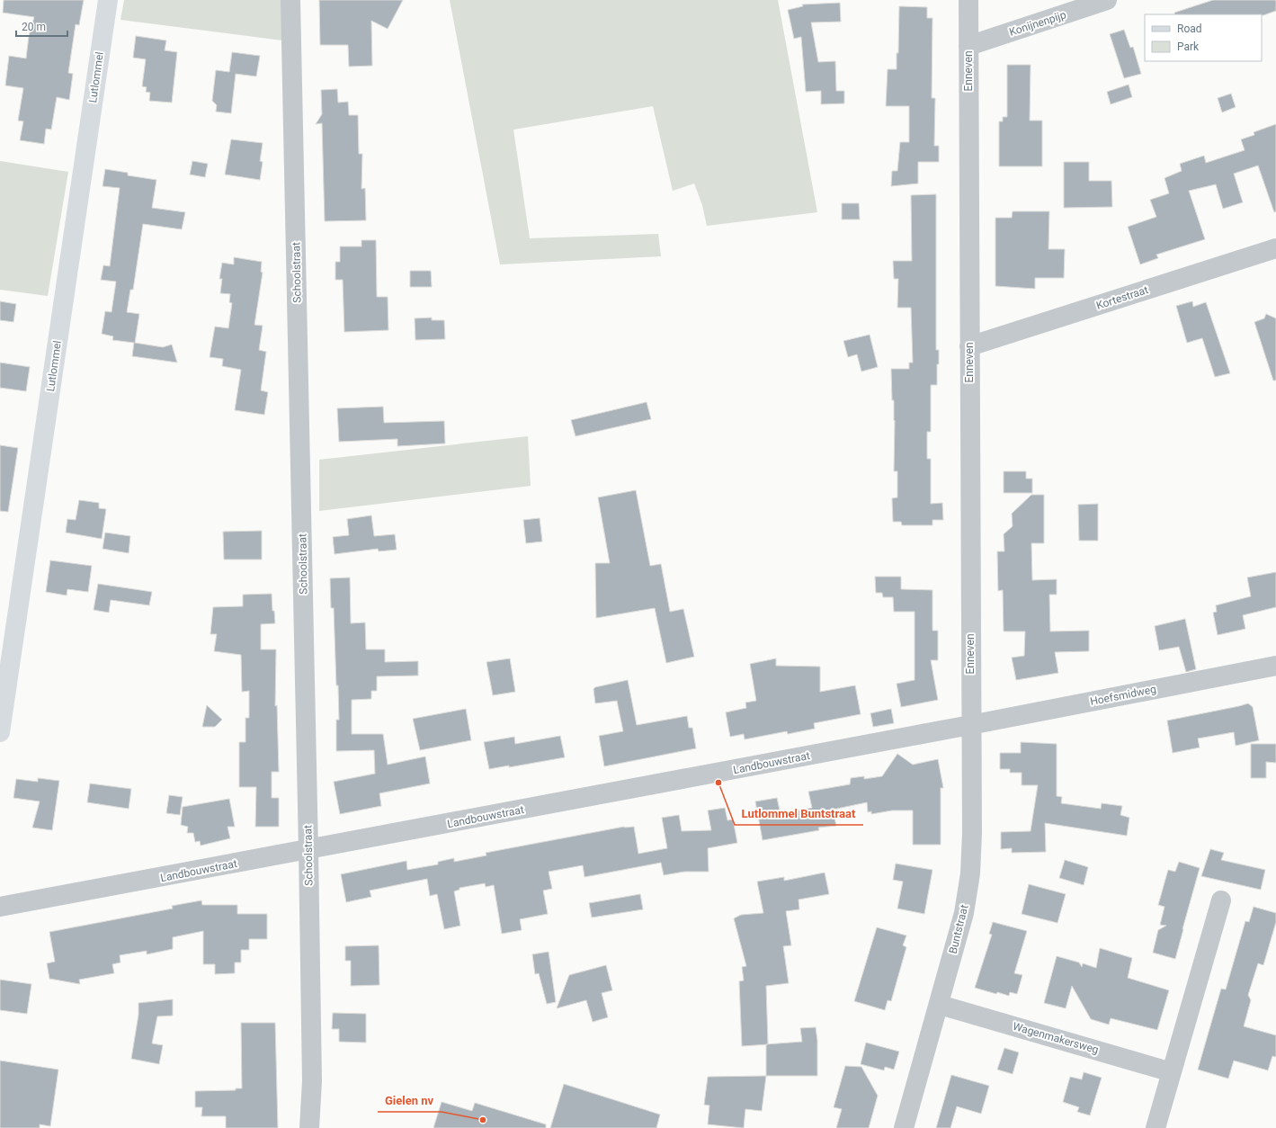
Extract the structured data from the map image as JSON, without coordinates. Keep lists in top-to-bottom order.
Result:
{
  "streets": {
    "main road": ["Lutlommel"],
    "street": [
      "Konijnenpijp",
      "Enneven",
      "Schoolstraat",
      "Kortestraat",
      "Hoefsmidweg",
      "Landbouwstraat",
      "Buntstraat",
      "Wagenmakersweg"
    ]
  },
  "crossings": [
    ["Konijnenpijp", "Enneven"],
    ["Enneven", "Kortestraat"],
    ["Enneven", "Hoefsmidweg"],
    ["Enneven", "Landbouwstraat"],
    ["Enneven", "Buntstraat"],
    ["Schoolstraat", "Landbouwstraat"],
    ["Hoefsmidweg", "Landbouwstraat"],
    ["Hoefsmidweg", "Buntstraat"],
    ["Landbouwstraat", "Buntstraat"],
    ["Buntstraat", "Wagenmakersweg"]
  ],
  "places": ["Lutlommel Buntstraat", "Gielen nv"],
  "legend": ["Road", "Park"],
  "scale_bar": "20 m"
}
